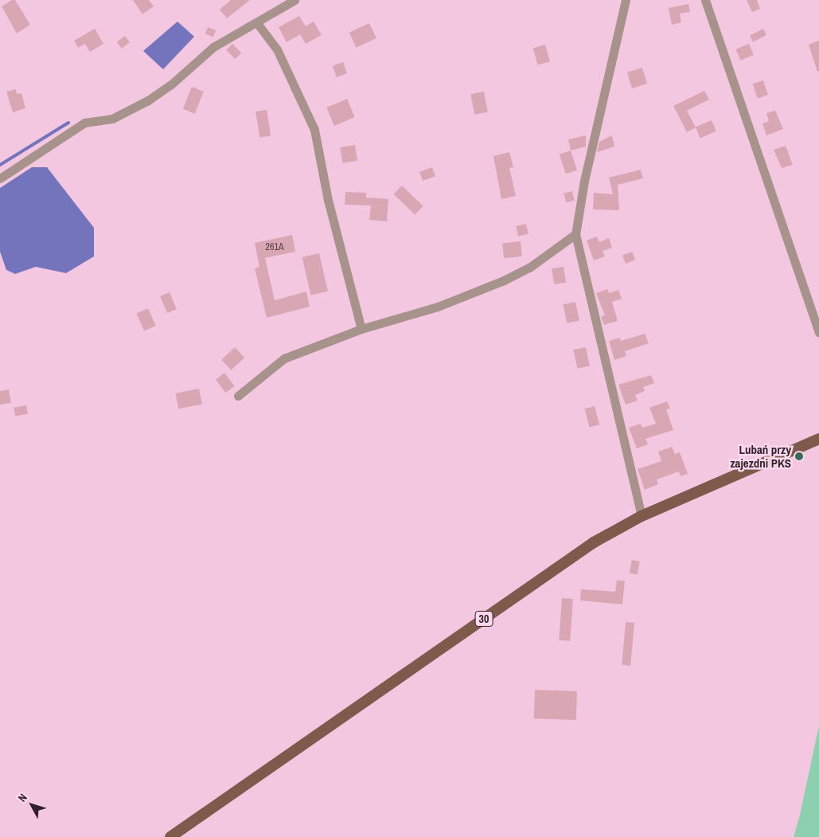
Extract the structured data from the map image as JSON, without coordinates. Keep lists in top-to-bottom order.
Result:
{
  "streets": {
    "main road": ["30"]
  },
  "places": ["Lubań przy zajezdni PKS"],
  "house_numbers": ["261A"],
  "north": "top left"
}
